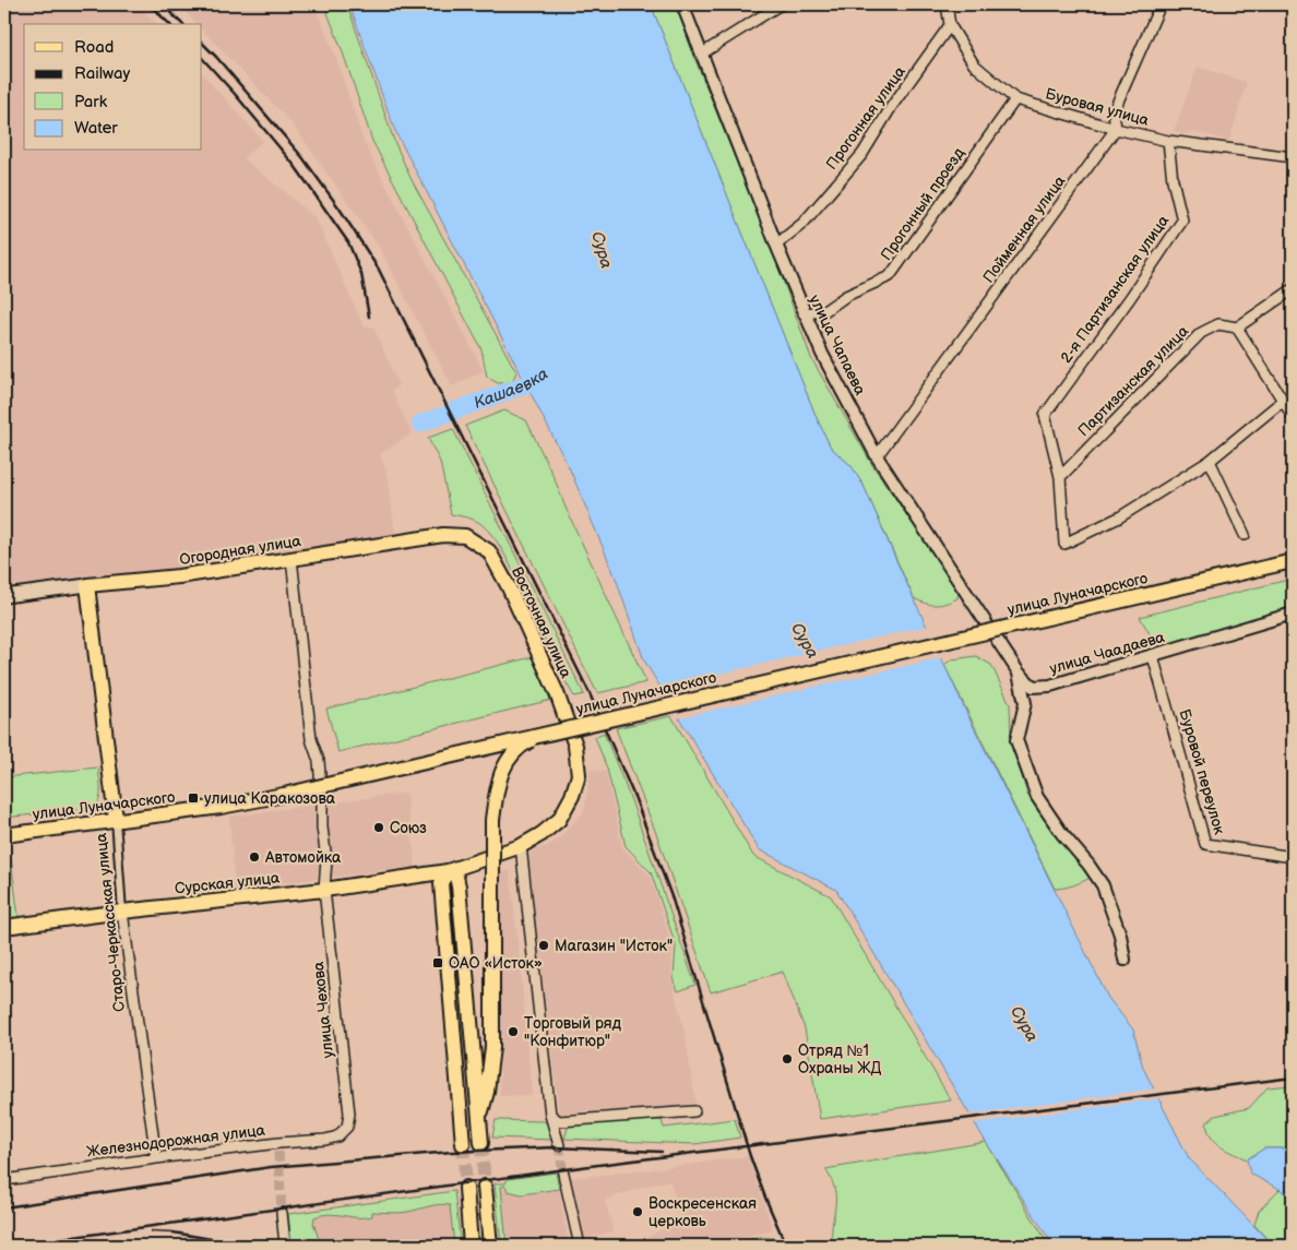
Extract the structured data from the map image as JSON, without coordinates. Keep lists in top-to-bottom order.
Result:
{
  "streets": {
    "main road": [
      "Огородная улица",
      "улица Луначарского",
      "Восточная улица",
      "Сурская улица",
      "Старо-Черкасская улица"
    ],
    "street": [
      "Буровая улица",
      "Прогонная улица",
      "Прогонный проезд",
      "Пойменная улица",
      "2-я Партизанская улица",
      "улица Чапаева",
      "Партизанская улица",
      "улица Чаадаева",
      "Буровой переулок",
      "улица Чехова",
      "Железнодорожная улица"
    ]
  },
  "crossings": [
    ["Буровая улица", "Прогонная улица"],
    ["Буровая улица", "Прогонный проезд"],
    ["Буровая улица", "Пойменная улица"],
    ["Буровая улица", "2-я Партизанская улица"],
    ["Прогонная улица", "улица Чапаева"],
    ["Прогонный проезд", "улица Чапаева"],
    ["Пойменная улица", "улица Чапаева"],
    ["2-я Партизанская улица", "Партизанская улица"],
    ["улица Чапаева", "улица Чаадаева"],
    ["Огородная улица", "Восточная улица"],
    ["Огородная улица", "Старо-Черкасская улица"],
    ["Огородная улица", "улица Чехова"],
    ["улица Луначарского", "Старо-Черкасская улица"],
    ["Восточная улица", "Сурская улица"],
    ["улица Чаадаева", "Буровой переулок"],
    ["Сурская улица", "Старо-Черкасская улица"],
    ["Сурская улица", "улица Чехова"],
    ["Старо-Черкасская улица", "Железнодорожная улица"],
    ["улица Чехова", "Железнодорожная улица"]
  ],
  "water": ["Сура", "Кашаевка"],
  "places": {
    "transit": ["улица Каракозова", "ОАО «Исток»"],
    "other": [
      "Союз",
      "Автомойка",
      "Магазин \"Исток\"",
      "Торговый ряд \"Конфитюр\"",
      "Отряд №1 Охраны ЖД",
      "Воскресенская церковь"
    ]
  },
  "legend": [
    "Road",
    "Railway",
    "Park",
    "Water"
  ]
}
